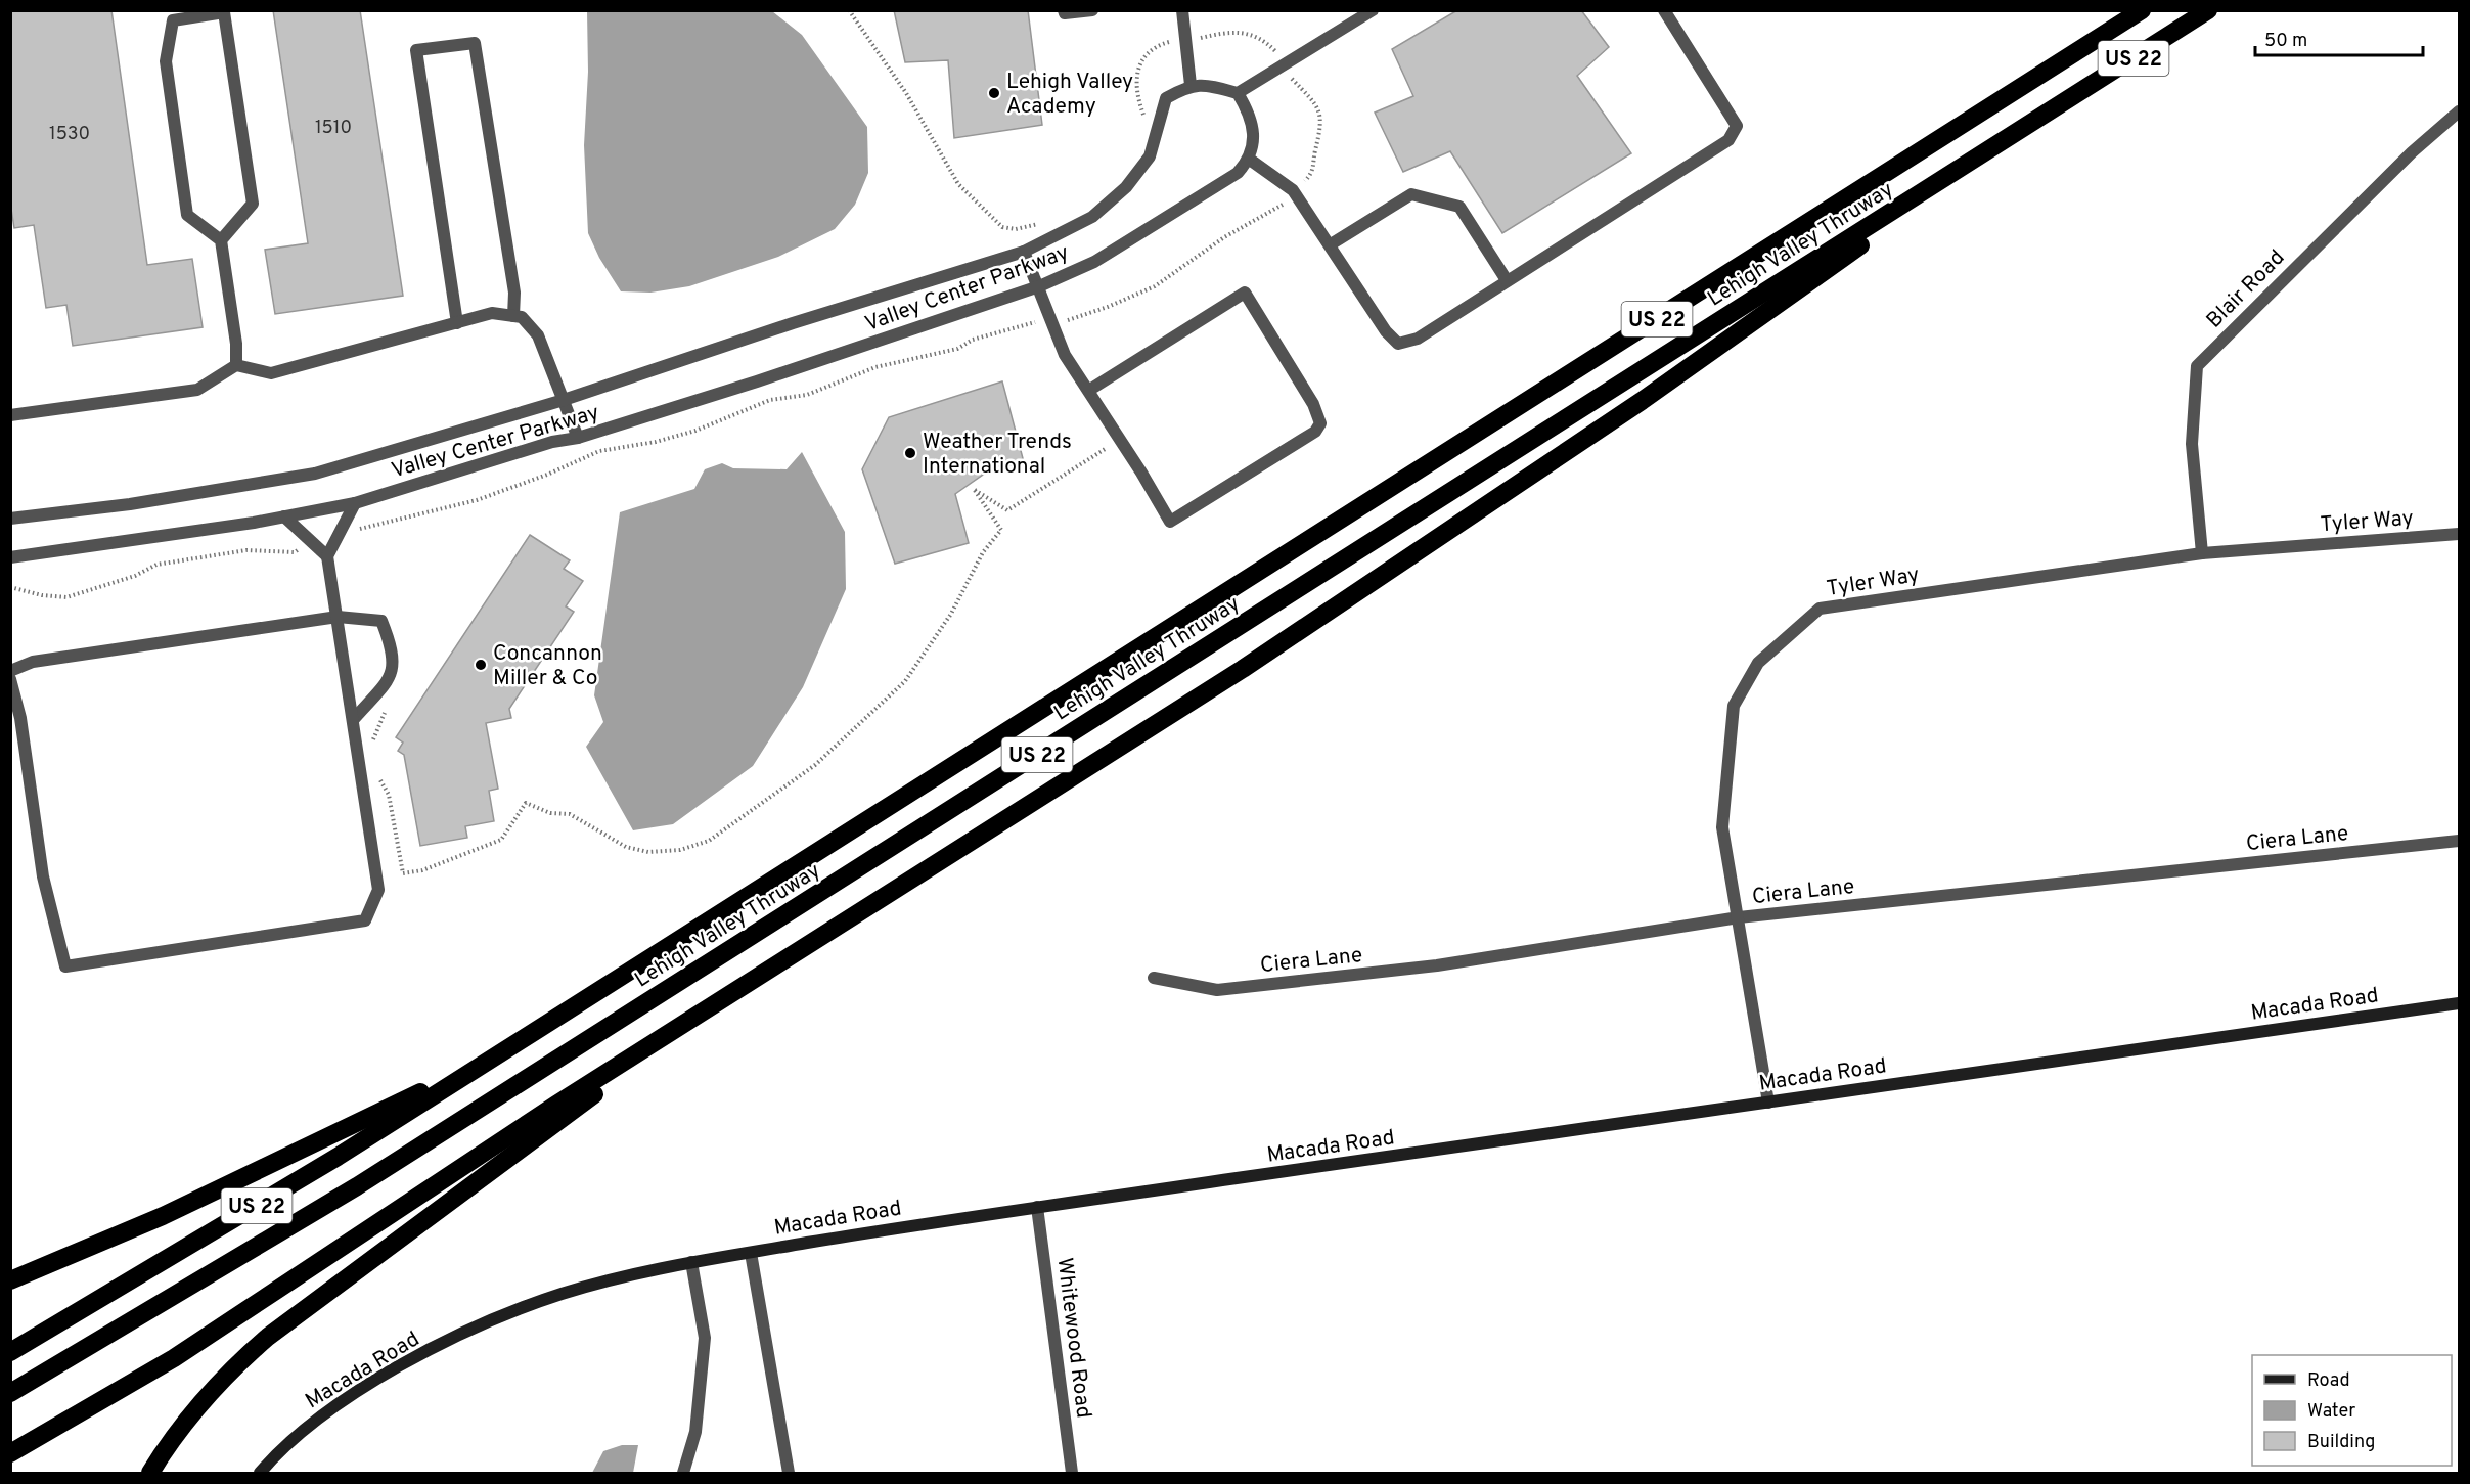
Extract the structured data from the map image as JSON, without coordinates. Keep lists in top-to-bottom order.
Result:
{
  "streets": {
    "highway": ["US 22", "Lehigh Valley Thruway"],
    "street": [
      "Valley Center Parkway",
      "Blair Road",
      "Tyler Way",
      "Ciera Lane",
      "Macada Road",
      "Whitewood Road"
    ]
  },
  "crossings": [
    ["Blair Road", "Tyler Way"],
    ["Tyler Way", "Ciera Lane"],
    ["Tyler Way", "Macada Road"],
    ["Macada Road", "Whitewood Road"]
  ],
  "places": ["Lehigh Valley Academy", "Weather Trends International", "Concannon Miller & Co"],
  "house_numbers": ["1510", "1530"],
  "legend": ["Road", "Water", "Building"],
  "scale_bar": "50 m"
}
